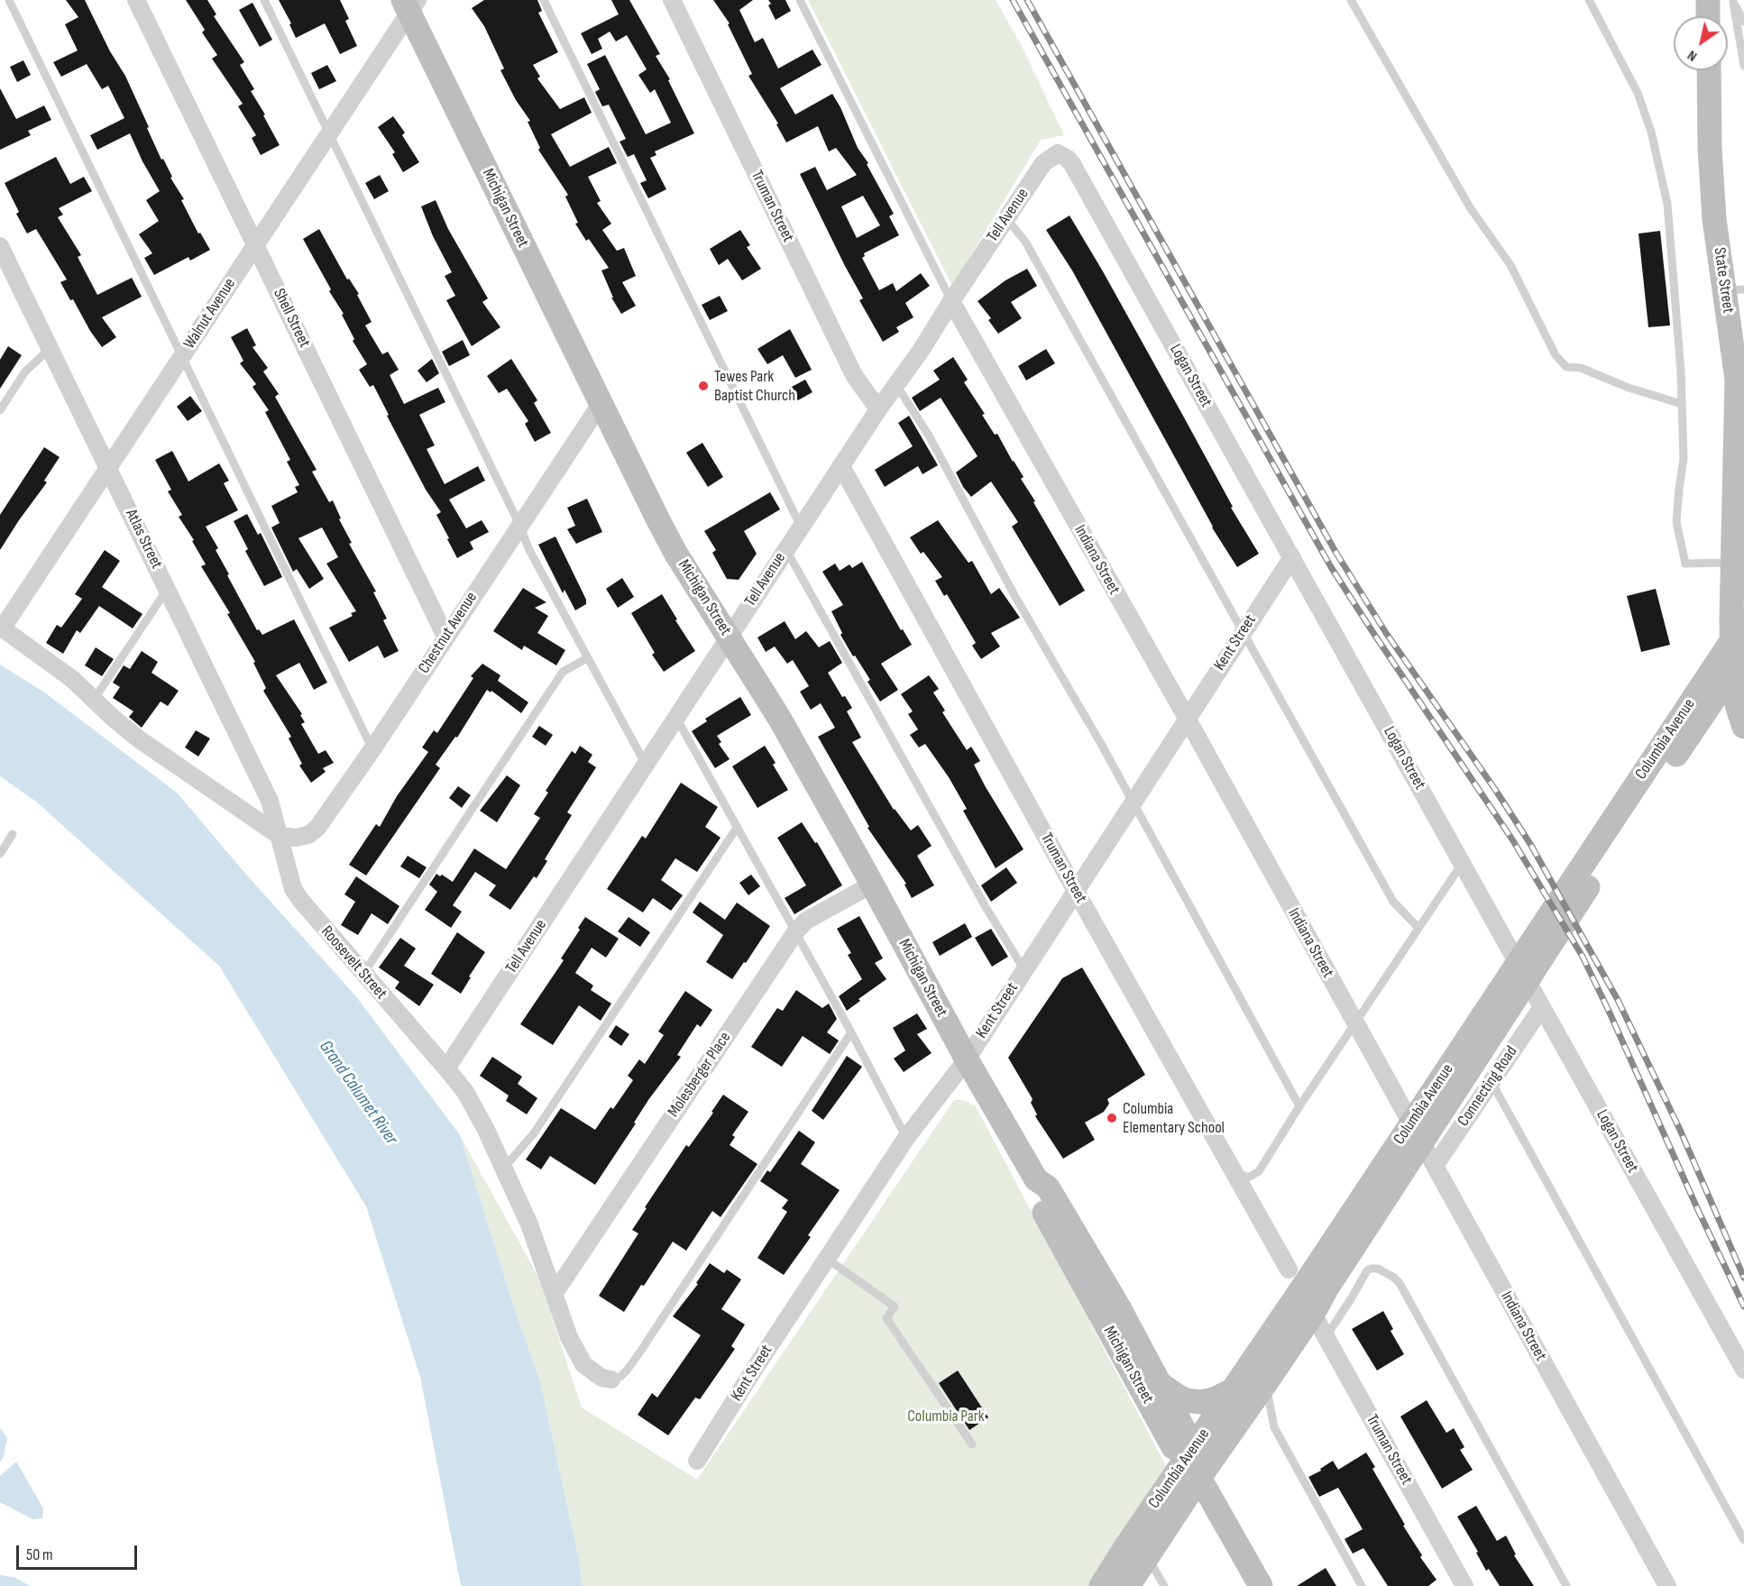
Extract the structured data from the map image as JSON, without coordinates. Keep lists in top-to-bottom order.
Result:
{
  "streets": {
    "street": [
      "Truman Street",
      "Michigan Street",
      "Tell Avenue",
      "State Street",
      "Walnut Avenue",
      "Shell Street",
      "Logan Street",
      "Atlas Street",
      "Indiana Street",
      "Chestnut Avenue",
      "Kent Street",
      "Columbia Avenue",
      "Roosevelt Street",
      "Molesberger Place",
      "Connecting Road"
    ]
  },
  "crossings": [
    ["Truman Street", "Tell Avenue"],
    ["Truman Street", "Kent Street"],
    ["Truman Street", "Columbia Avenue"],
    ["Michigan Street", "Tell Avenue"],
    ["Michigan Street", "Walnut Avenue"],
    ["Michigan Street", "Chestnut Avenue"],
    ["Michigan Street", "Kent Street"],
    ["Michigan Street", "Columbia Avenue"],
    ["Michigan Street", "Molesberger Place"],
    ["Tell Avenue", "Logan Street"],
    ["Tell Avenue", "Indiana Street"],
    ["Tell Avenue", "Roosevelt Street"],
    ["State Street", "Columbia Avenue"],
    ["Walnut Avenue", "Shell Street"],
    ["Walnut Avenue", "Atlas Street"],
    ["Shell Street", "Chestnut Avenue"],
    ["Logan Street", "Kent Street"],
    ["Logan Street", "Connecting Road"],
    ["Atlas Street", "Chestnut Avenue"],
    ["Atlas Street", "Roosevelt Street"],
    ["Indiana Street", "Kent Street"],
    ["Indiana Street", "Connecting Road"],
    ["Chestnut Avenue", "Roosevelt Street"],
    ["Roosevelt Street", "Molesberger Place"]
  ],
  "water": ["Grand Calumet River"],
  "parks": ["Columbia Park"],
  "places": ["Tewes Park Baptist Church", "Columbia Elementary School"],
  "scale_bar": "50 m",
  "north": "bottom left"
}
